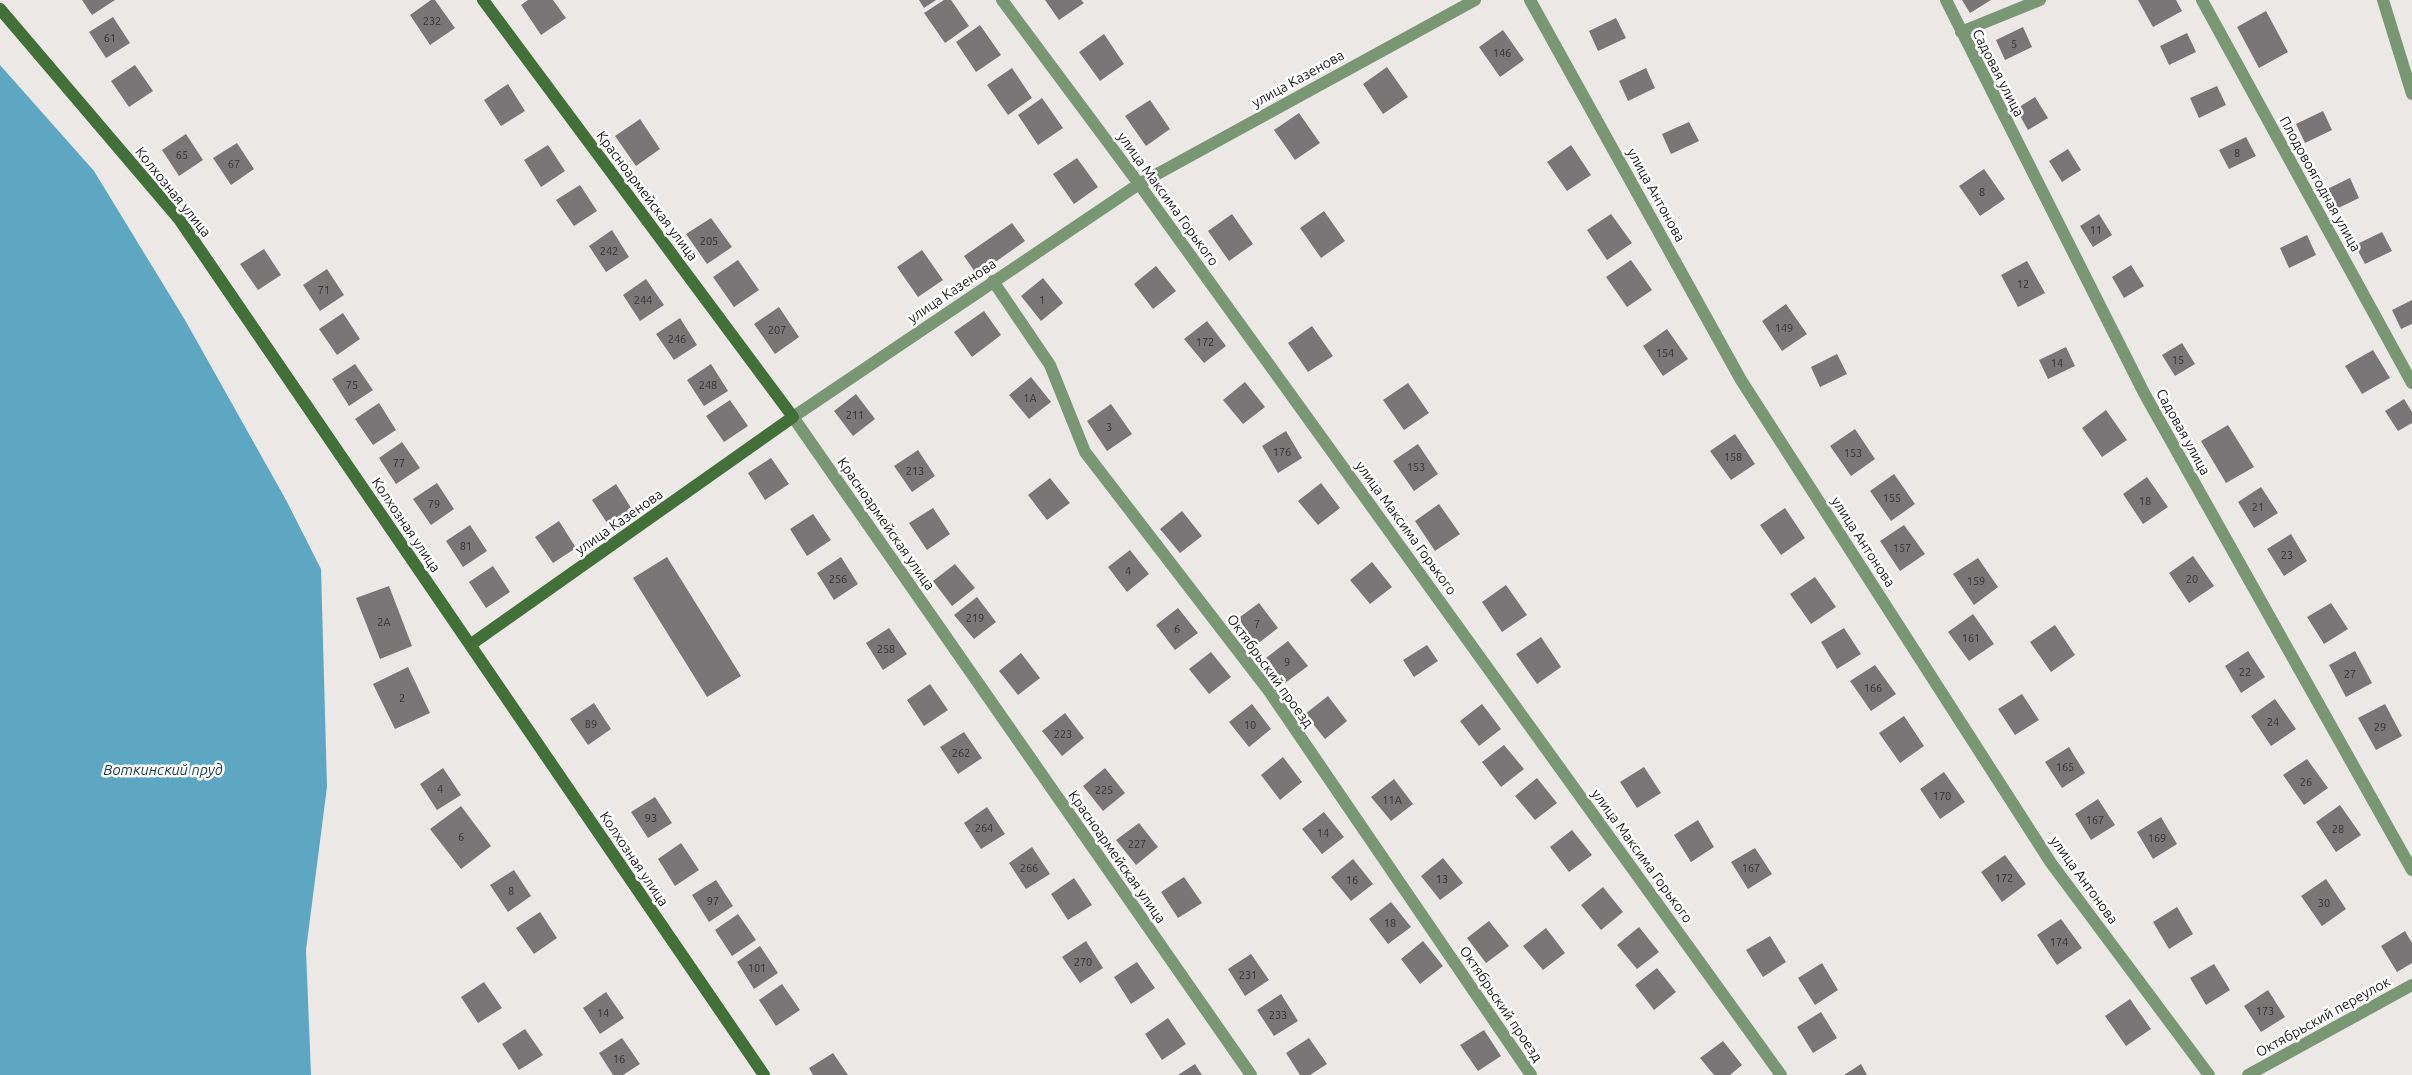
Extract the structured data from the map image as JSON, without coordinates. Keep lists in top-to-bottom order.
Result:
{
  "streets": {
    "street": [
      "Садовая улица",
      "улица Казенова",
      "Плодовоягодная улица",
      "Колхозная улица",
      "улица Антонова",
      "Красноармейская улица",
      "улица Максима Горького",
      "Октябрьский проезд",
      "Октябрьский переулок"
    ]
  },
  "crossings": [
    ["улица Казенова", "Колхозная улица"],
    ["улица Казенова", "Красноармейская улица"],
    ["улица Казенова", "улица Максима Горького"],
    ["улица Казенова", "Октябрьский проезд"]
  ],
  "water": ["Воткинский пруд"],
  "house_numbers": [
    "232",
    "61",
    "5",
    "146",
    "8",
    "65",
    "67",
    "8",
    "11",
    "205",
    "242",
    "12",
    "71",
    "244",
    "1",
    "149",
    "207",
    "246",
    "172",
    "154",
    "15",
    "14",
    "75",
    "248",
    "1А",
    "211",
    "3",
    "176",
    "153",
    "158",
    "77",
    "153",
    "213",
    "155",
    "18",
    "79",
    "21",
    "81",
    "157",
    "23",
    "4",
    "256",
    "20",
    "159",
    "219",
    "2А",
    "7",
    "6",
    "161",
    "258",
    "9",
    "22",
    "27",
    "166",
    "2",
    "24",
    "89",
    "10",
    "29",
    "223",
    "262",
    "165",
    "26",
    "4",
    "225",
    "170",
    "11А",
    "93",
    "167",
    "264",
    "28",
    "14",
    "6",
    "169",
    "227",
    "266",
    "167",
    "172",
    "13",
    "16",
    "8",
    "97",
    "30",
    "18",
    "174",
    "270",
    "101",
    "231",
    "173",
    "14",
    "233",
    "16"
  ]
}
